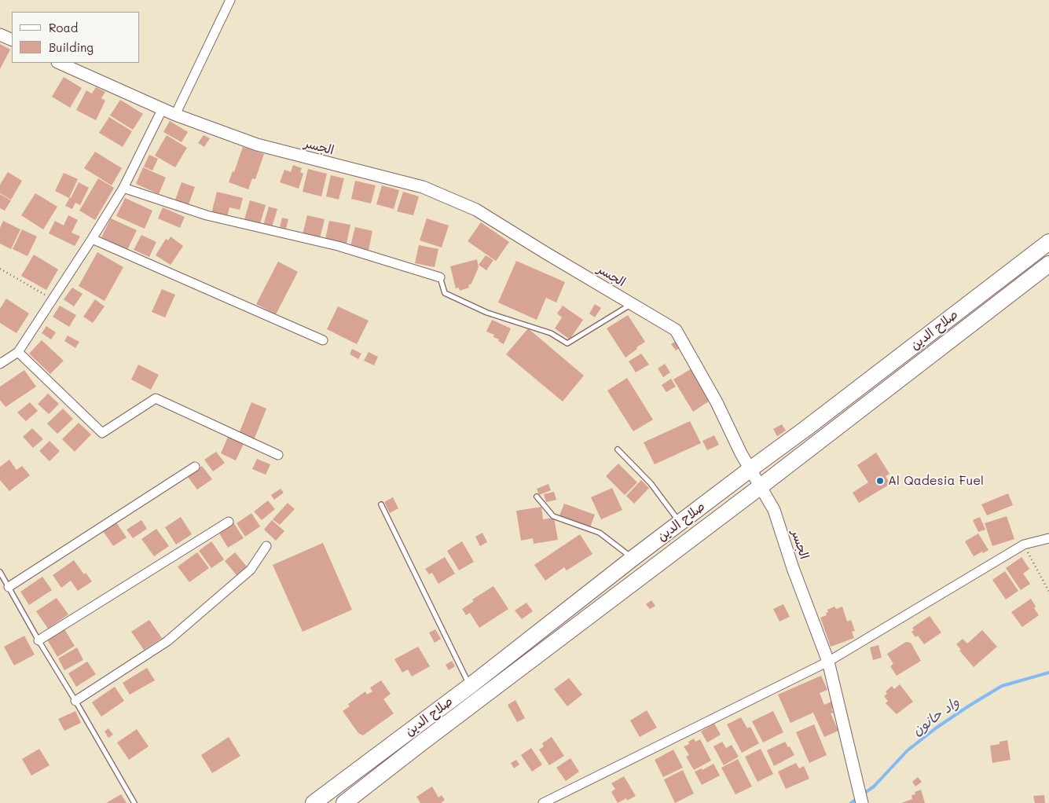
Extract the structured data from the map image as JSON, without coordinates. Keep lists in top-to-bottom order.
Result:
{
  "streets": {
    "highway": ["صلاح الدين"],
    "street": ["الجسر"]
  },
  "crossings": [
    ["الجسر", "صلاح الدين"]
  ],
  "water": ["واد حانون"],
  "places": ["Al Qadesia Fuel"],
  "legend": ["Road", "Building"]
}
